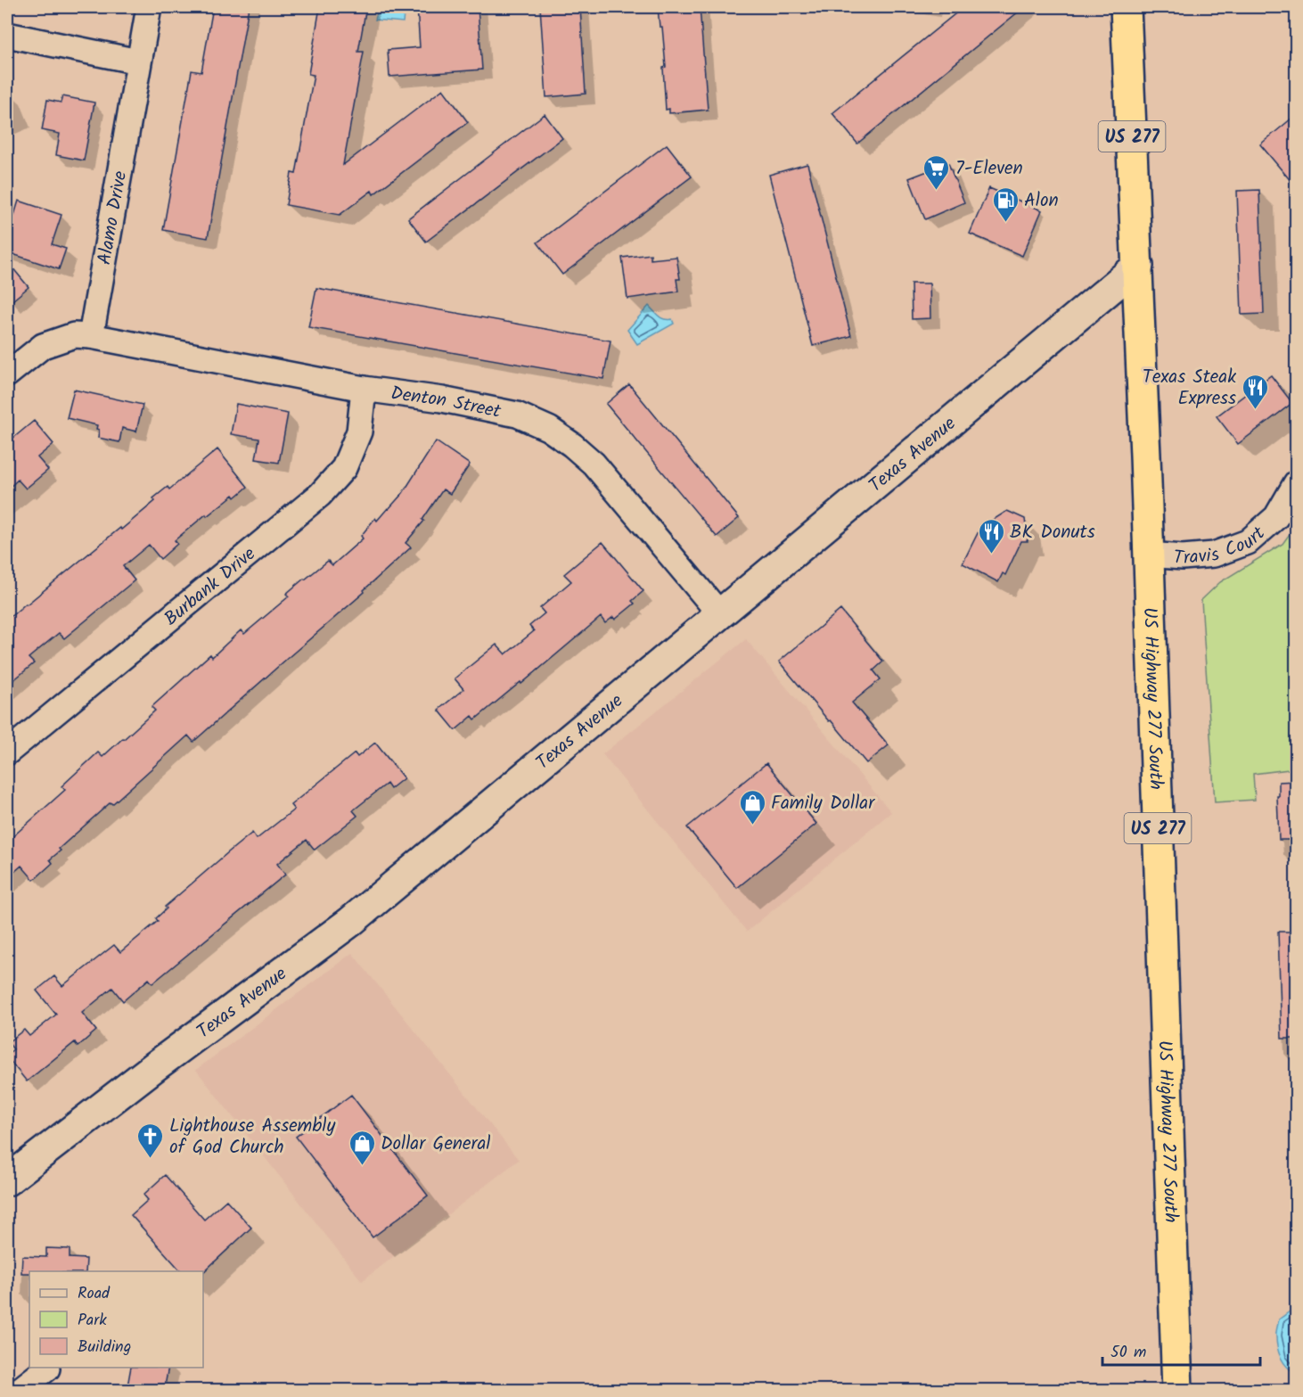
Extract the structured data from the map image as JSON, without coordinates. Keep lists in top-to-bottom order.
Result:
{
  "streets": {
    "highway": ["US 277", "US Highway 277 South"],
    "street": [
      "Alamo Drive",
      "Denton Street",
      "Texas Avenue",
      "Travis Court",
      "Burbank Drive"
    ]
  },
  "crossings": [
    ["Alamo Drive", "Denton Street"],
    ["Denton Street", "Texas Avenue"],
    ["Denton Street", "Burbank Drive"],
    ["Texas Avenue", "US Highway 277 South"],
    ["Travis Court", "US Highway 277 South"]
  ],
  "places": {
    "supermarket": ["7-Eleven"],
    "fuel station": ["Alon"],
    "restaurant": ["Texas Steak Express", "BK Donuts"],
    "shop": ["Family Dollar", "Dollar General"],
    "church": ["Lighthouse Assembly of God Church"]
  },
  "legend": ["Road", "Park", "Building"],
  "scale_bar": "50 m"
}
